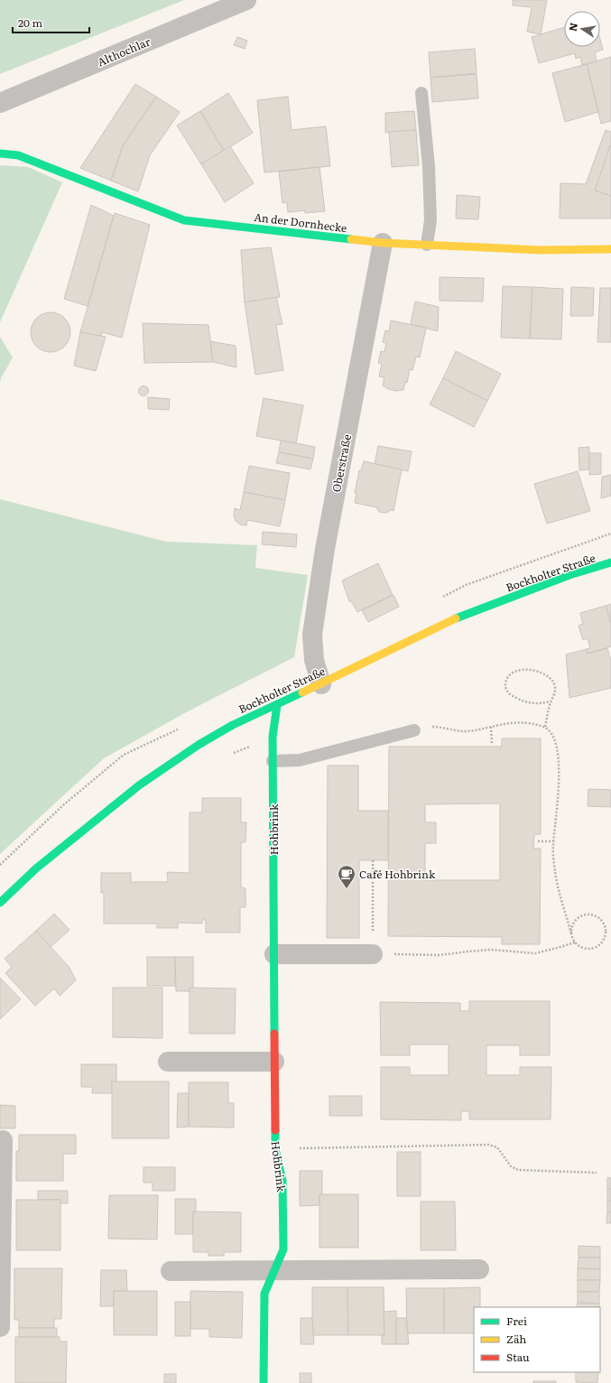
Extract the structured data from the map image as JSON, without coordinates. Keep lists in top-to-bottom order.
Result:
{
  "streets": {
    "street": [
      "Althochlar",
      "An der Dornhecke",
      "Oberstraße",
      "Bockholter Straße",
      "Hohbrink"
    ]
  },
  "crossings": [
    ["An der Dornhecke", "Oberstraße"],
    ["Oberstraße", "Bockholter Straße"],
    ["Bockholter Straße", "Hohbrink"]
  ],
  "places": {
    "cafe": ["Café Hohbrink"]
  },
  "legend": ["Frei", "Zäh", "Stau"],
  "scale_bar": "20 m",
  "north": "left"
}
